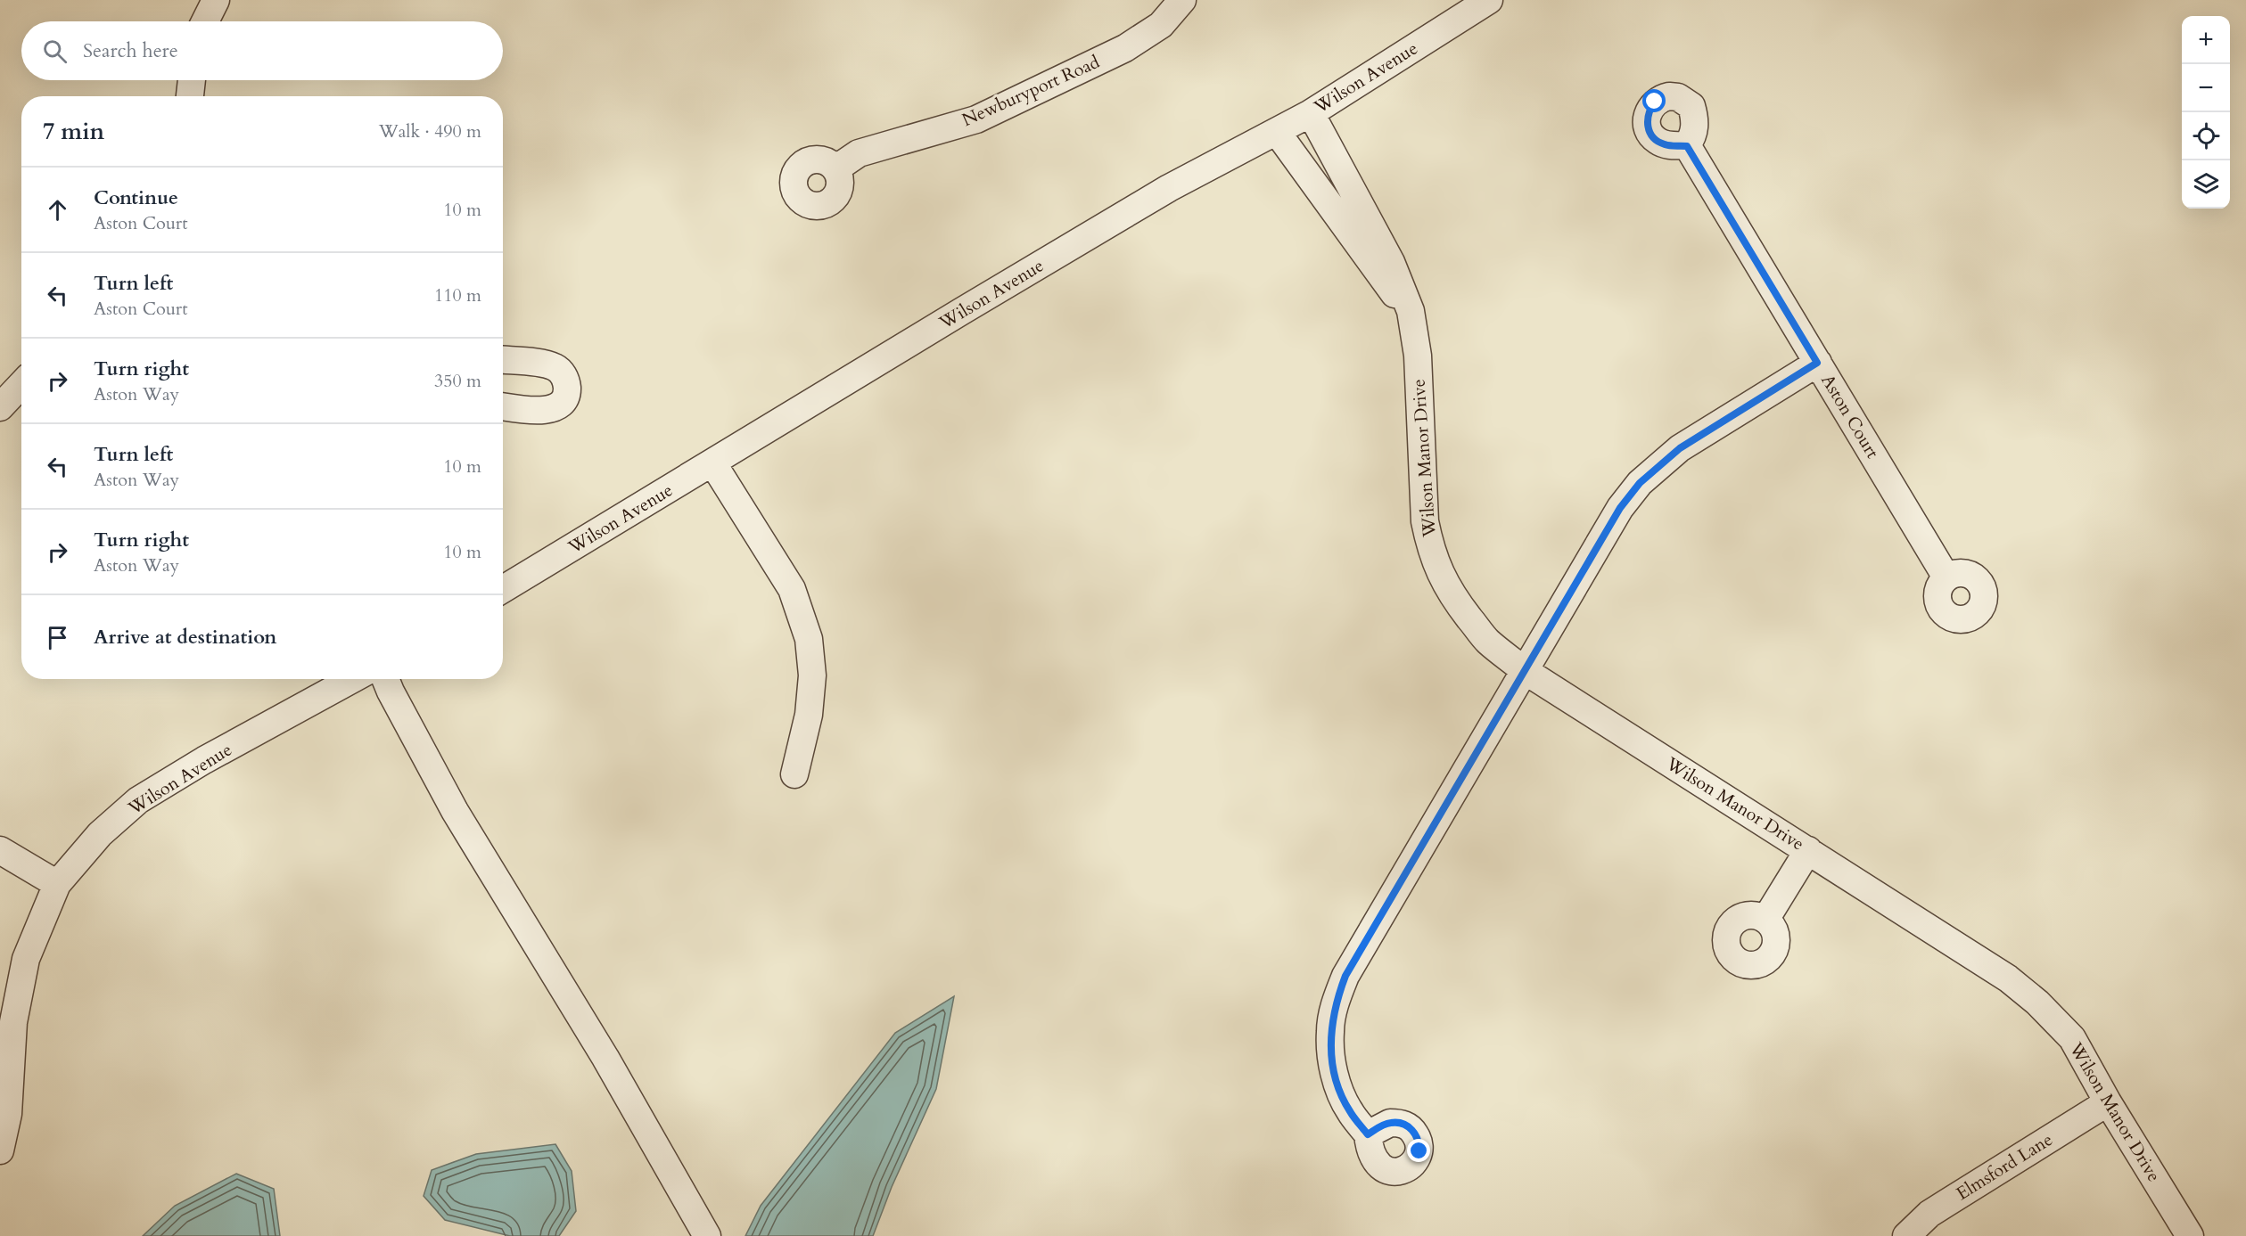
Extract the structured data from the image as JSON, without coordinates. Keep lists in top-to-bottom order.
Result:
{
  "streets": {
    "street": [
      "Wilson Avenue",
      "Newburyport Road",
      "Aston Court",
      "Wilson Manor Drive",
      "Elmsford Lane"
    ]
  },
  "crossings": [
    ["Wilson Avenue", "Wilson Manor Drive"],
    ["Wilson Manor Drive", "Elmsford Lane"]
  ],
  "page": {
    "map_buttons": ["+", "−"],
    "search": "Search here",
    "heading": ["7 min", "Walk · 490 m"],
    "list": [
      ["Continue", "Aston Court", "10 m"],
      ["Turn left", "Aston Court", "110 m"],
      ["Turn right", "Aston Way", "350 m"],
      ["Turn left", "Aston Way", "10 m"],
      ["Turn right", "Aston Way", "10 m"],
      "Arrive at destination"
    ]
  }
}
